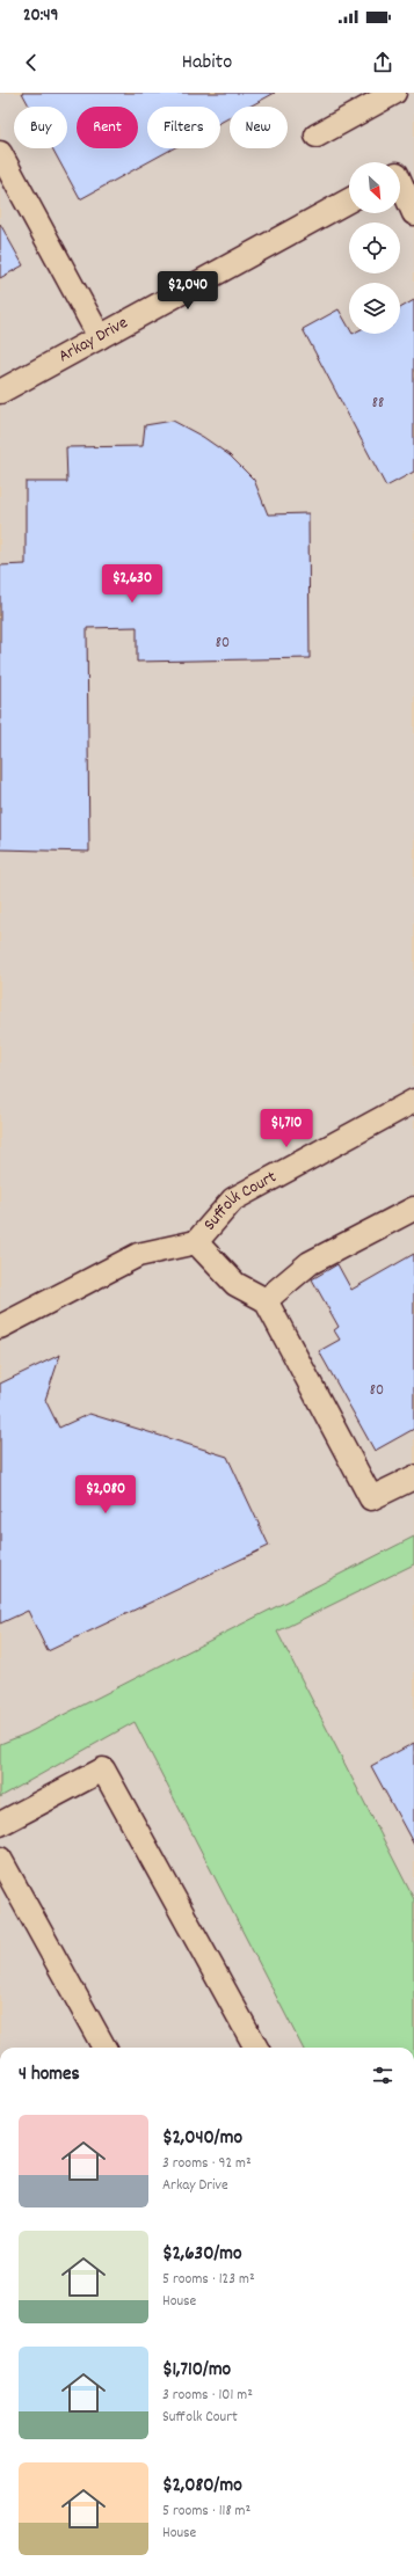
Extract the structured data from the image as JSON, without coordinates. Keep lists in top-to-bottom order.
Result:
{
  "streets": {
    "street": ["Arkay Drive", "Suffolk Court"]
  },
  "house_numbers": ["88", "80", "80"],
  "north": "bottom right",
  "page": {
    "status": "20:49",
    "header": "Habito",
    "chip": [
      "Buy",
      "Rent",
      "Filters",
      "New"
    ],
    "price": [
      "$2,040",
      "$2,630",
      "$1,710",
      "$2,080"
    ],
    "heading": "4 homes",
    "list": [
      {
        "name": "$2,040/mo",
        "note": "3 rooms · 92 m² · Arkay Drive"
      },
      {
        "name": "$2,630/mo",
        "note": "5 rooms · 123 m² · House"
      },
      {
        "name": "$1,710/mo",
        "note": "3 rooms · 101 m² · Suffolk Court"
      },
      {
        "name": "$2,080/mo",
        "note": "5 rooms · 118 m² · House"
      }
    ]
  }
}
